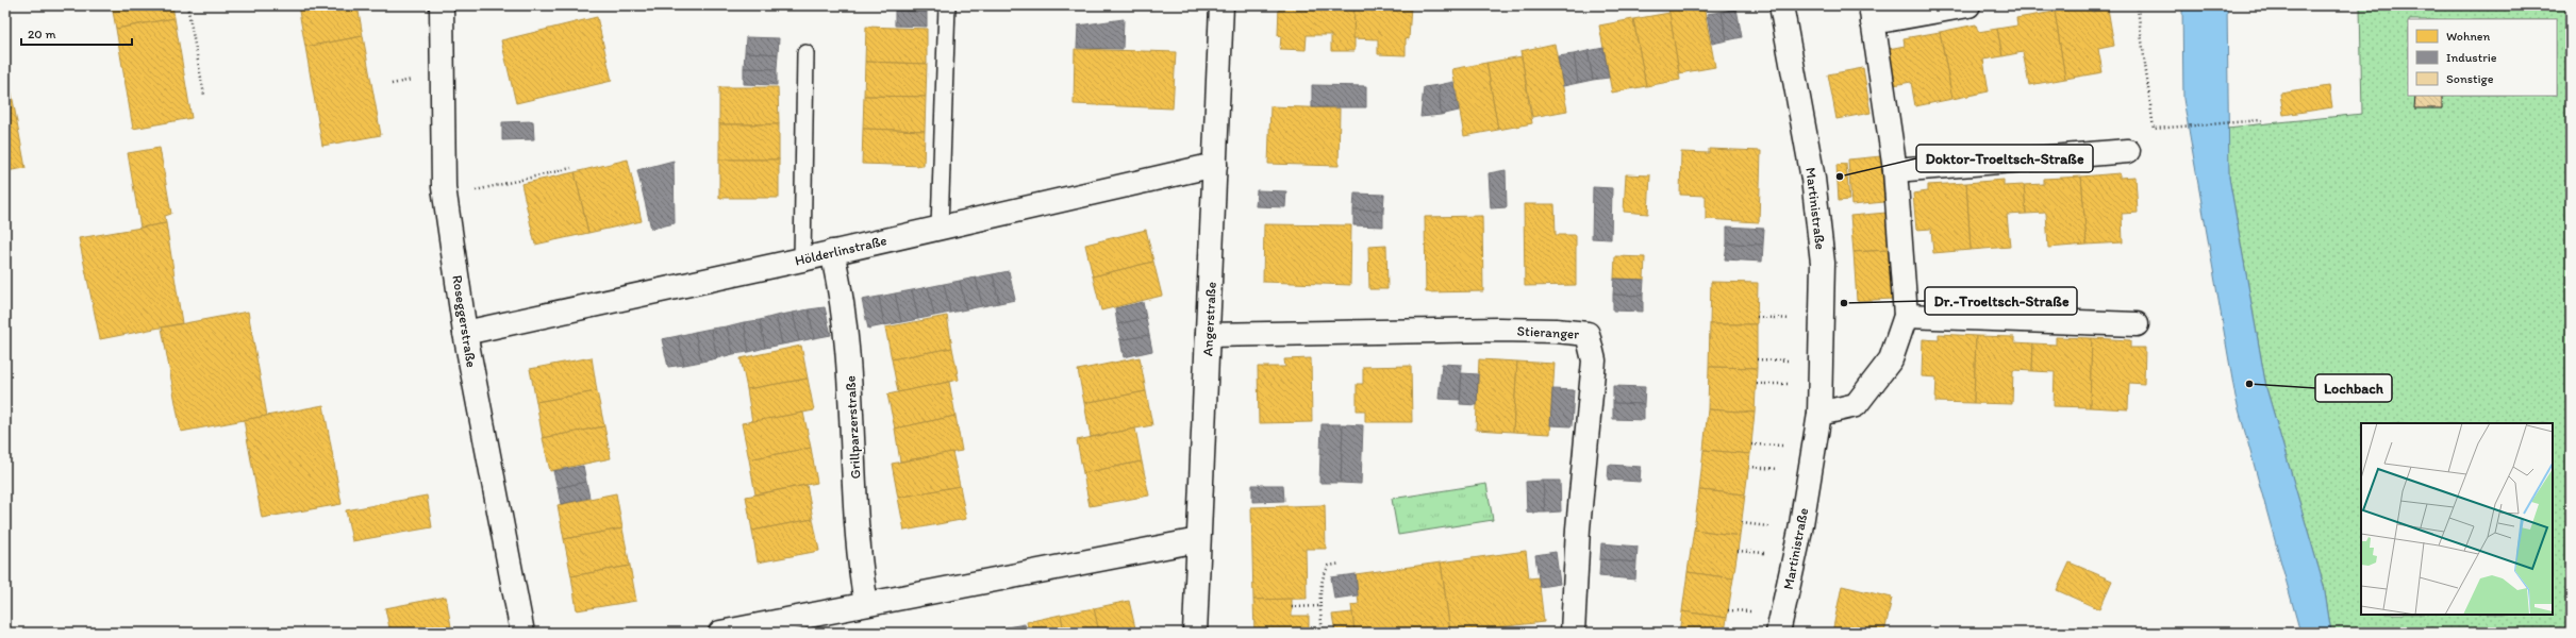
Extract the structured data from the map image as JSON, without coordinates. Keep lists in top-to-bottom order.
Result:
{
  "streets": {
    "street": [
      "Martinistraße",
      "Hölderlinstraße",
      "Angerstraße",
      "Roseggerstraße",
      "Stieranger",
      "Grillparzerstraße"
    ]
  },
  "crossings": [
    ["Hölderlinstraße", "Angerstraße"],
    ["Hölderlinstraße", "Roseggerstraße"],
    ["Hölderlinstraße", "Grillparzerstraße"],
    ["Angerstraße", "Stieranger"]
  ],
  "places": ["Doktor-Troeltsch-Straße", "Dr.-Troeltsch-Straße", "Lochbach"],
  "legend": ["Wohnen", "Industrie", "Sonstige"],
  "scale_bar": "20 m"
}
